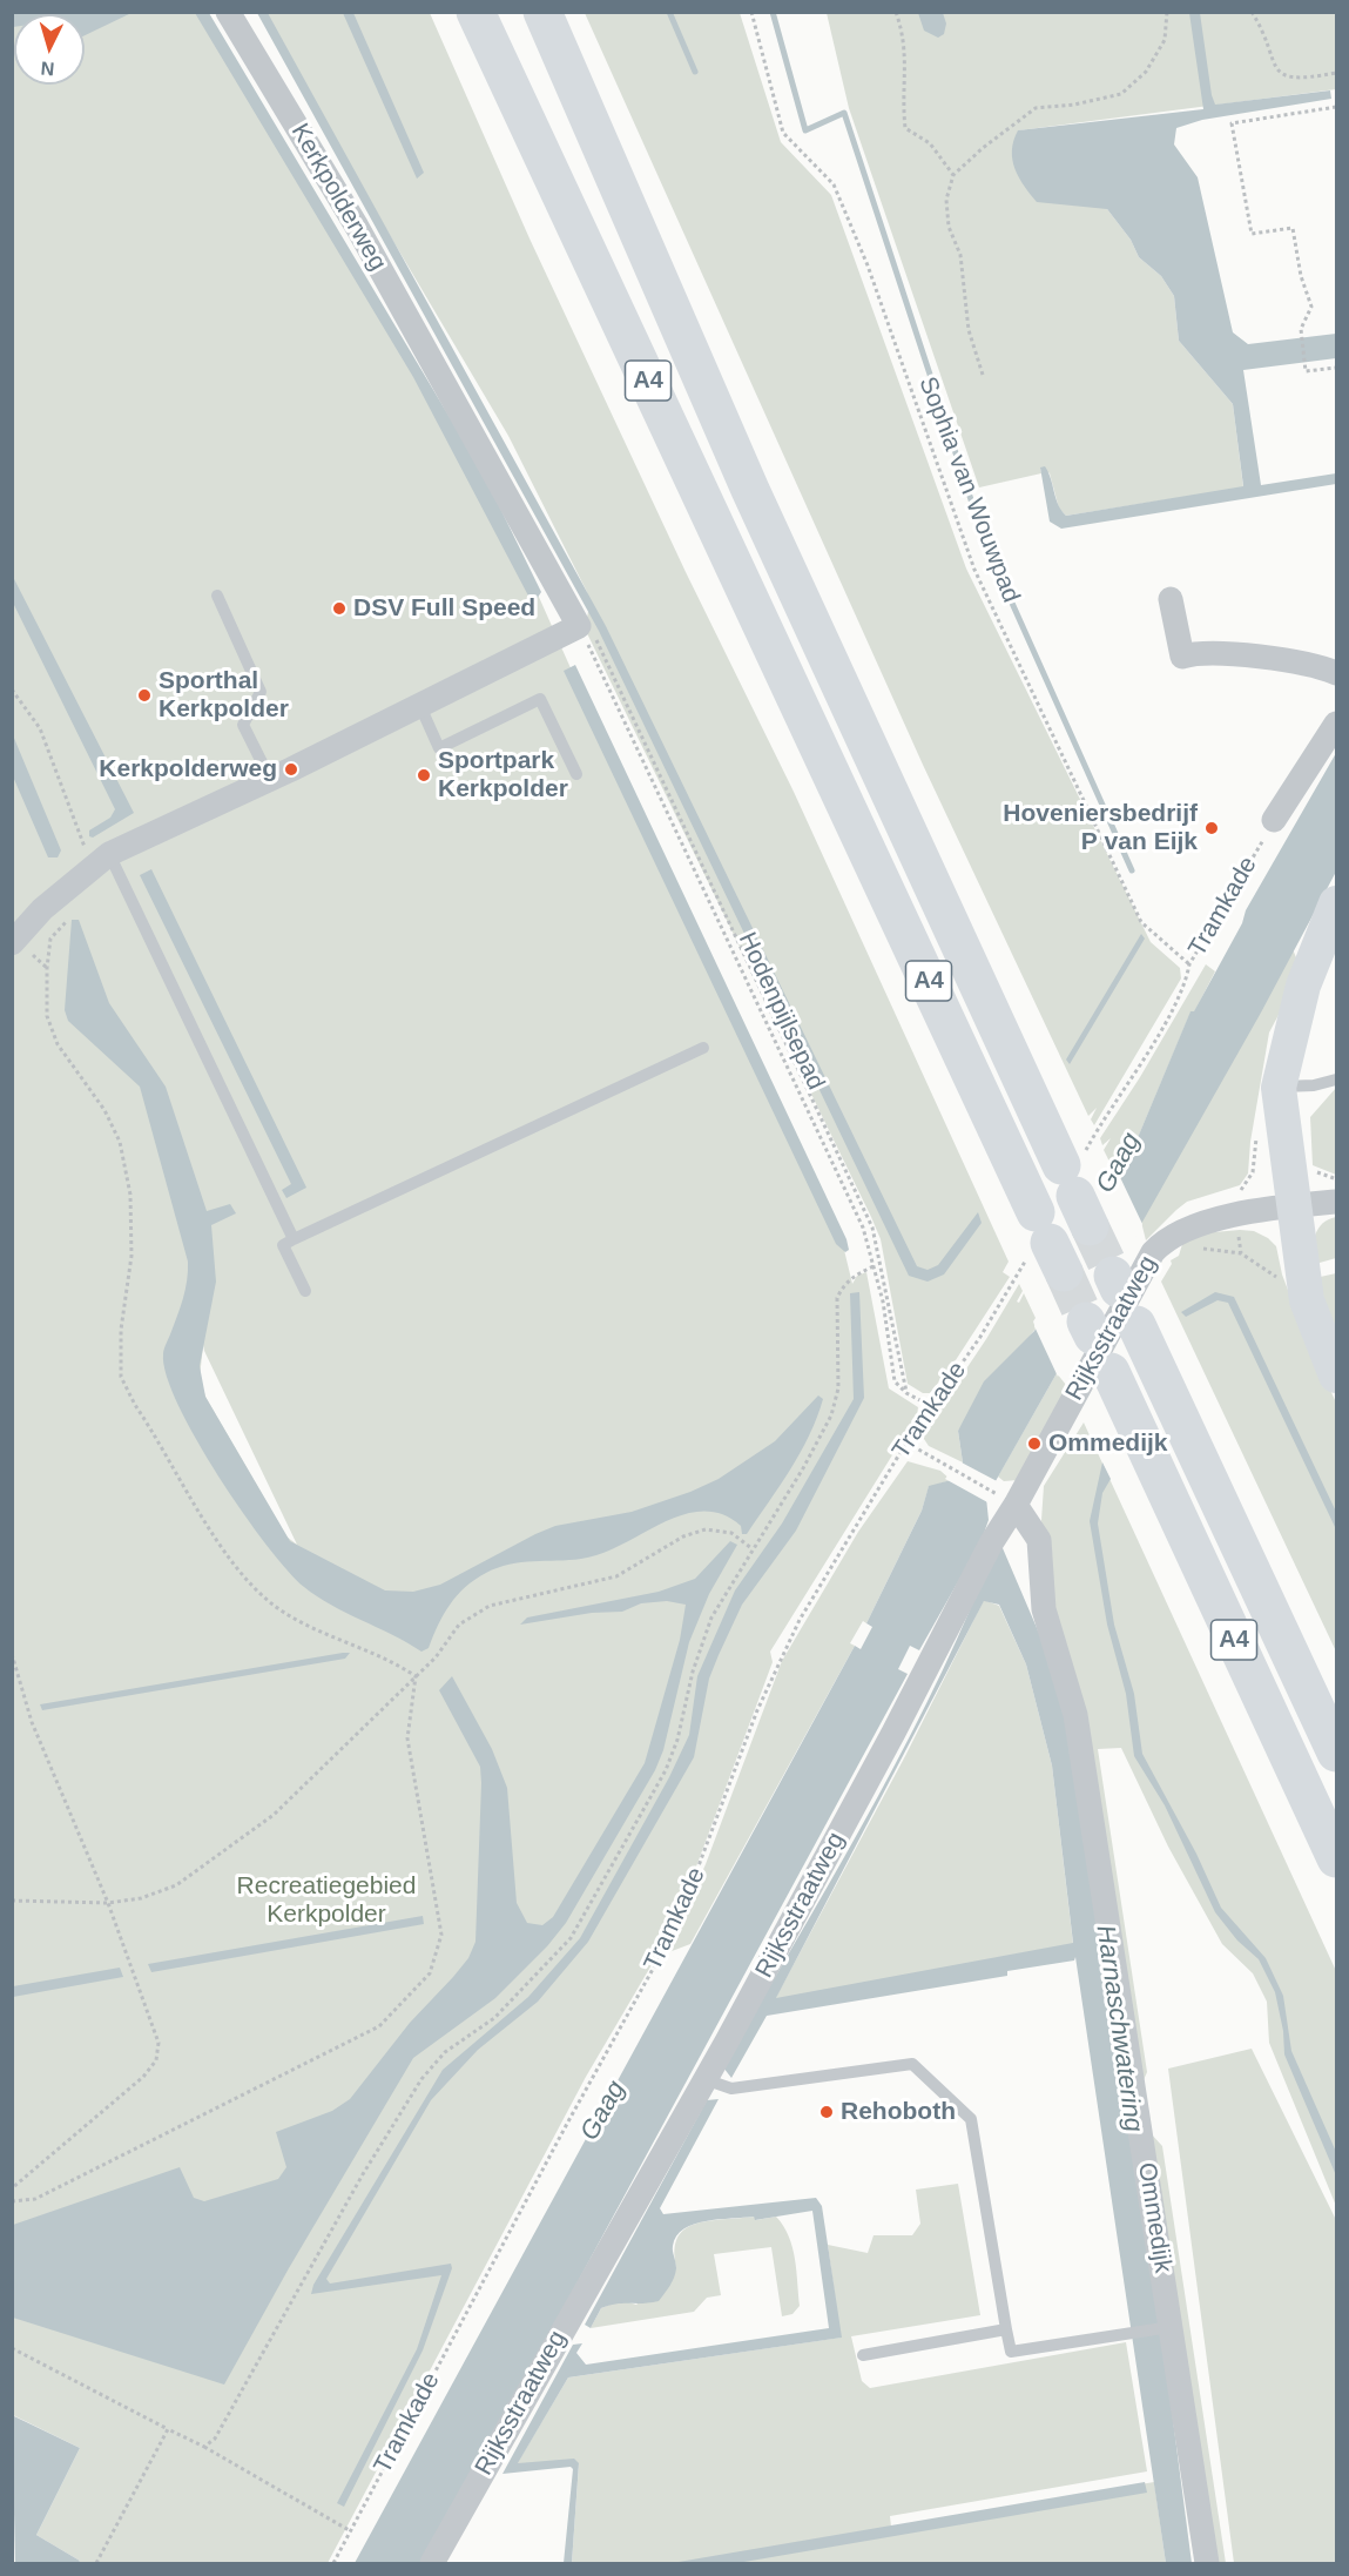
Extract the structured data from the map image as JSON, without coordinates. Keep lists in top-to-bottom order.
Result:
{
  "streets": {
    "highway": ["A4"],
    "street": ["Kerkpolderweg", "Rijksstraatweg", "Ommedijk"],
    "path": ["Sophia van Wouwpad", "Tramkade", "Hodenpijlsepad"]
  },
  "crossings": [
    ["Kerkpolderweg", "Hodenpijlsepad"],
    ["Sophia van Wouwpad", "Tramkade"],
    ["Rijksstraatweg", "Ommedijk"]
  ],
  "water": ["Gaag", "Harnaschwatering"],
  "parks": ["Recreatiegebied Kerkpolder"],
  "places": [
    "DSV Full Speed",
    "Sporthal Kerkpolder",
    "Kerkpolderweg",
    "Sportpark Kerkpolder",
    "Hoveniersbedrijf P van Eijk",
    "Ommedijk",
    "Rehoboth"
  ],
  "north": "bottom"
}
